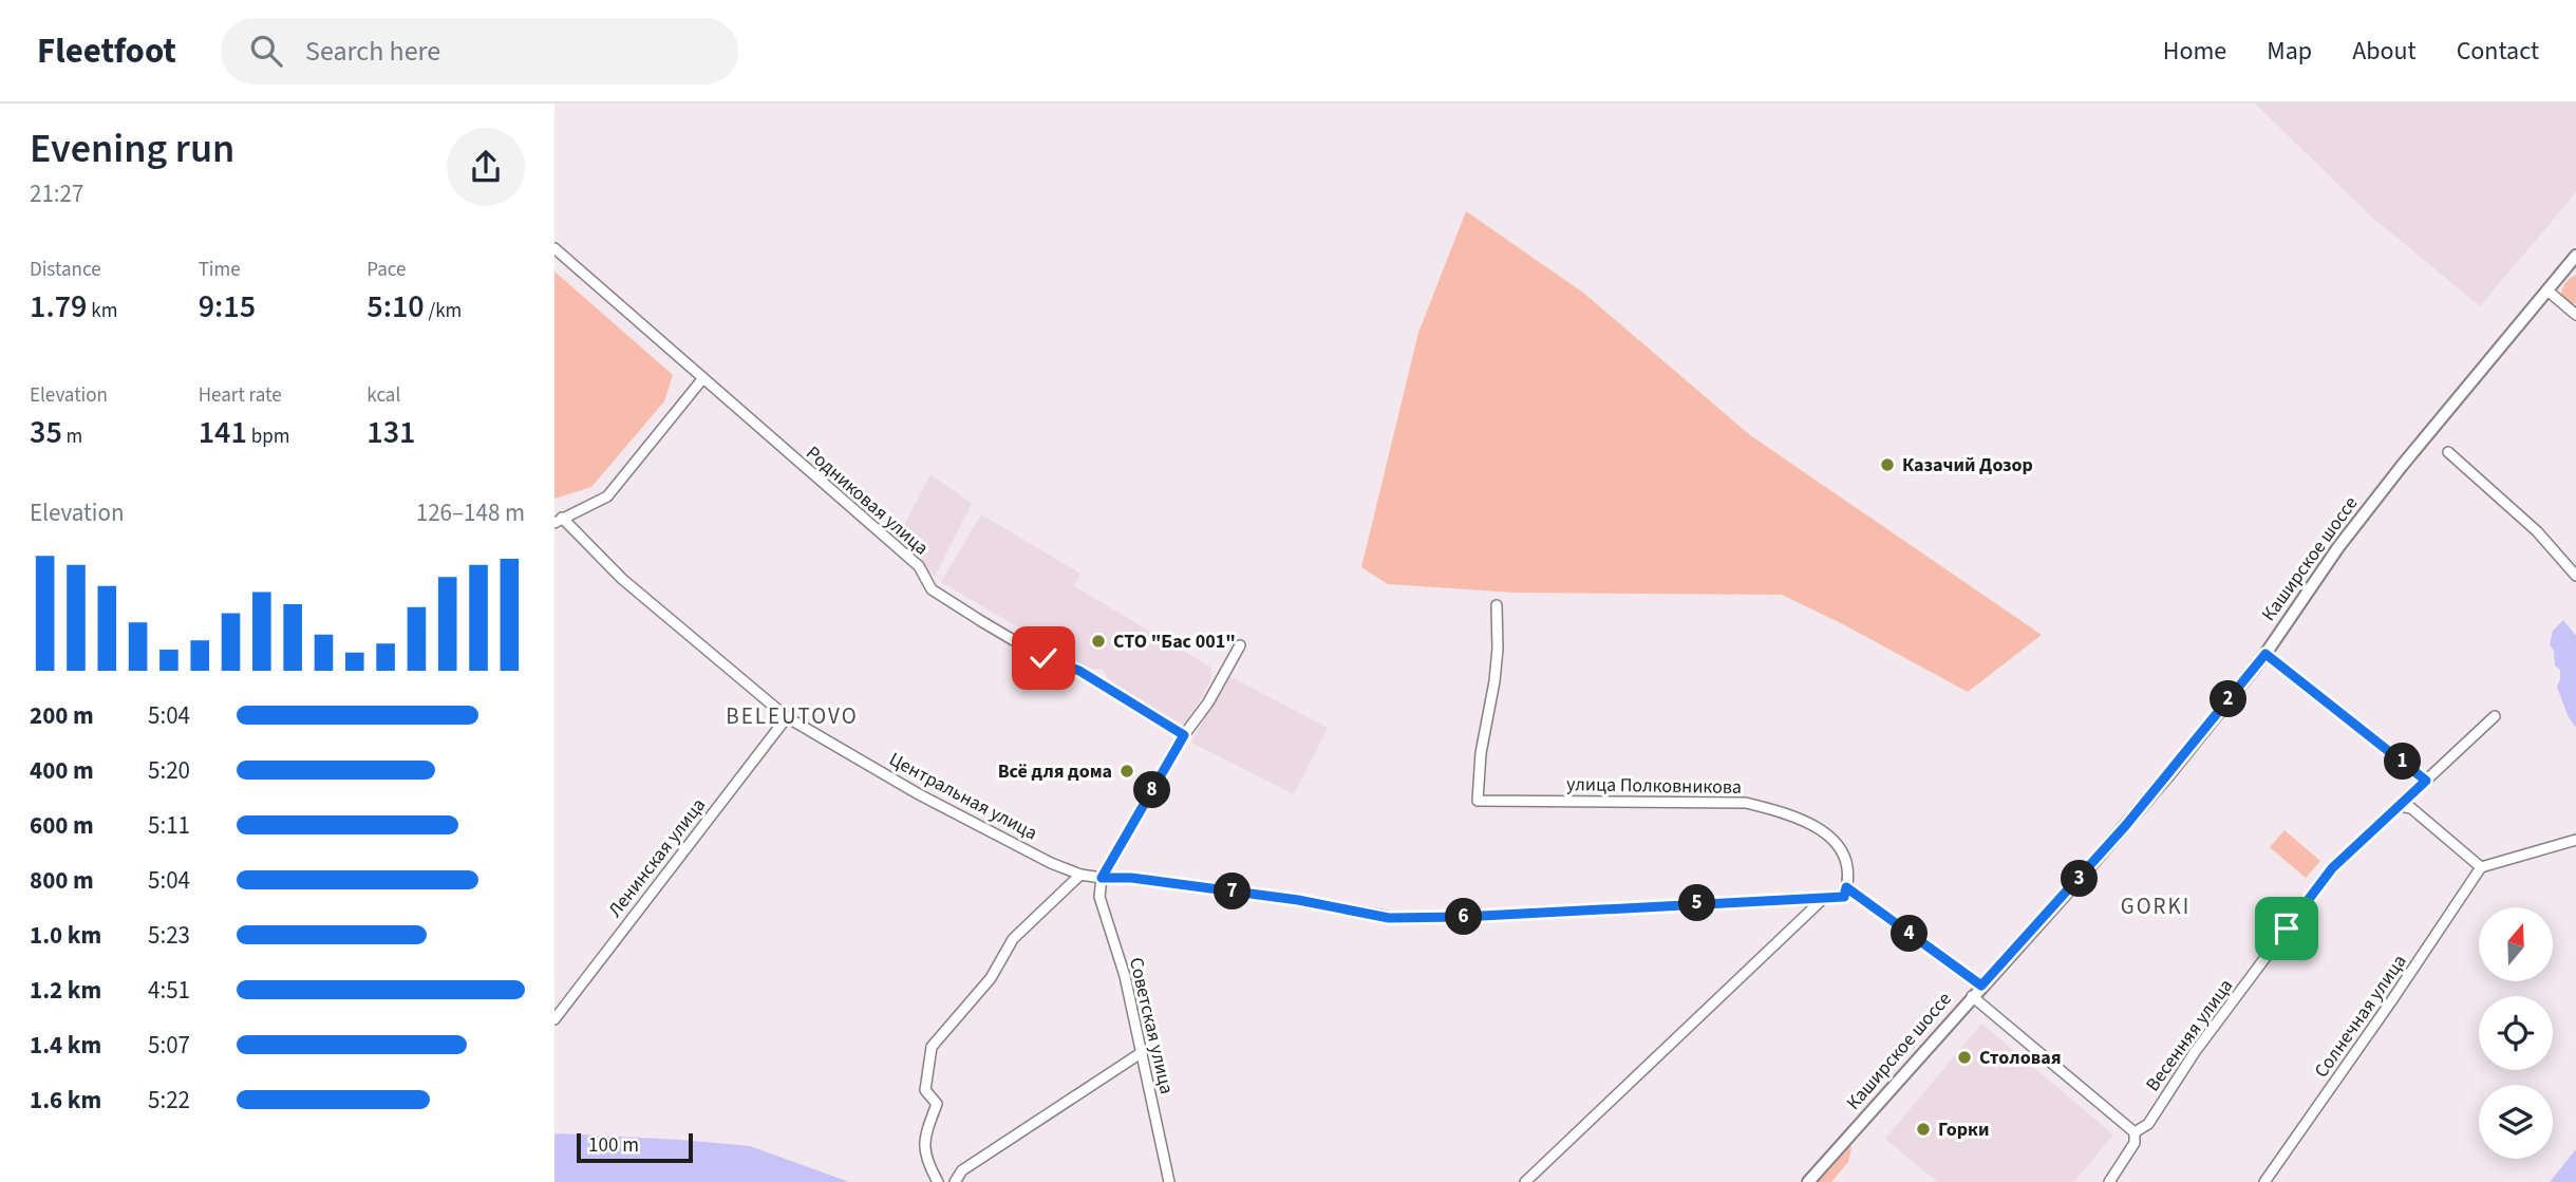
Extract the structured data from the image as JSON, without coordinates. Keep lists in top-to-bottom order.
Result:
{
  "streets": {
    "main road": ["Каширское шоссе"],
    "street": [
      "Родниковая улица",
      "улица Полковникова",
      "Центральная улица",
      "Ленинская улица",
      "Солнечная улица",
      "Советская улица",
      "Весенняя улица"
    ]
  },
  "crossings": [
    ["Центральная улица", "Ленинская улица"],
    ["Центральная улица", "Советская улица"]
  ],
  "districts": ["BELEUTOVO", "GORKI"],
  "places": [
    "Казачий Дозор",
    "СТО \"Бас 001\"",
    "Всё для дома",
    "Столовая",
    "Горки"
  ],
  "scale_bar": "100 m",
  "north": "top",
  "page": {
    "header": "Fleetfoot",
    "search": "Search here",
    "nav": [
      "Home",
      "Map",
      "About",
      "Contact"
    ],
    "heading": ["Evening run", "21:27"],
    "stats": [
      ["Distance", "1.79 km"],
      ["Time", "9:15"],
      ["Pace", "5:10 /km"],
      ["Elevation", "35 m"],
      ["Heart rate", "141 bpm"],
      ["kcal", "131"]
    ],
    "chart": ["Elevation", "126–148 m"],
    "pins": [
      "2",
      "1",
      "8",
      "3",
      "7",
      "5",
      "6",
      "4"
    ],
    "list": [
      {
        "name": "200 m",
        "note": "5:04"
      },
      {
        "name": "400 m",
        "note": "5:20"
      },
      {
        "name": "600 m",
        "note": "5:11"
      },
      {
        "name": "800 m",
        "note": "5:04"
      },
      {
        "name": "1.0 km",
        "note": "5:23"
      },
      {
        "name": "1.2 km",
        "note": "4:51"
      },
      {
        "name": "1.4 km",
        "note": "5:07"
      },
      {
        "name": "1.6 km",
        "note": "5:22"
      }
    ],
    "scale": "100 m"
  }
}
